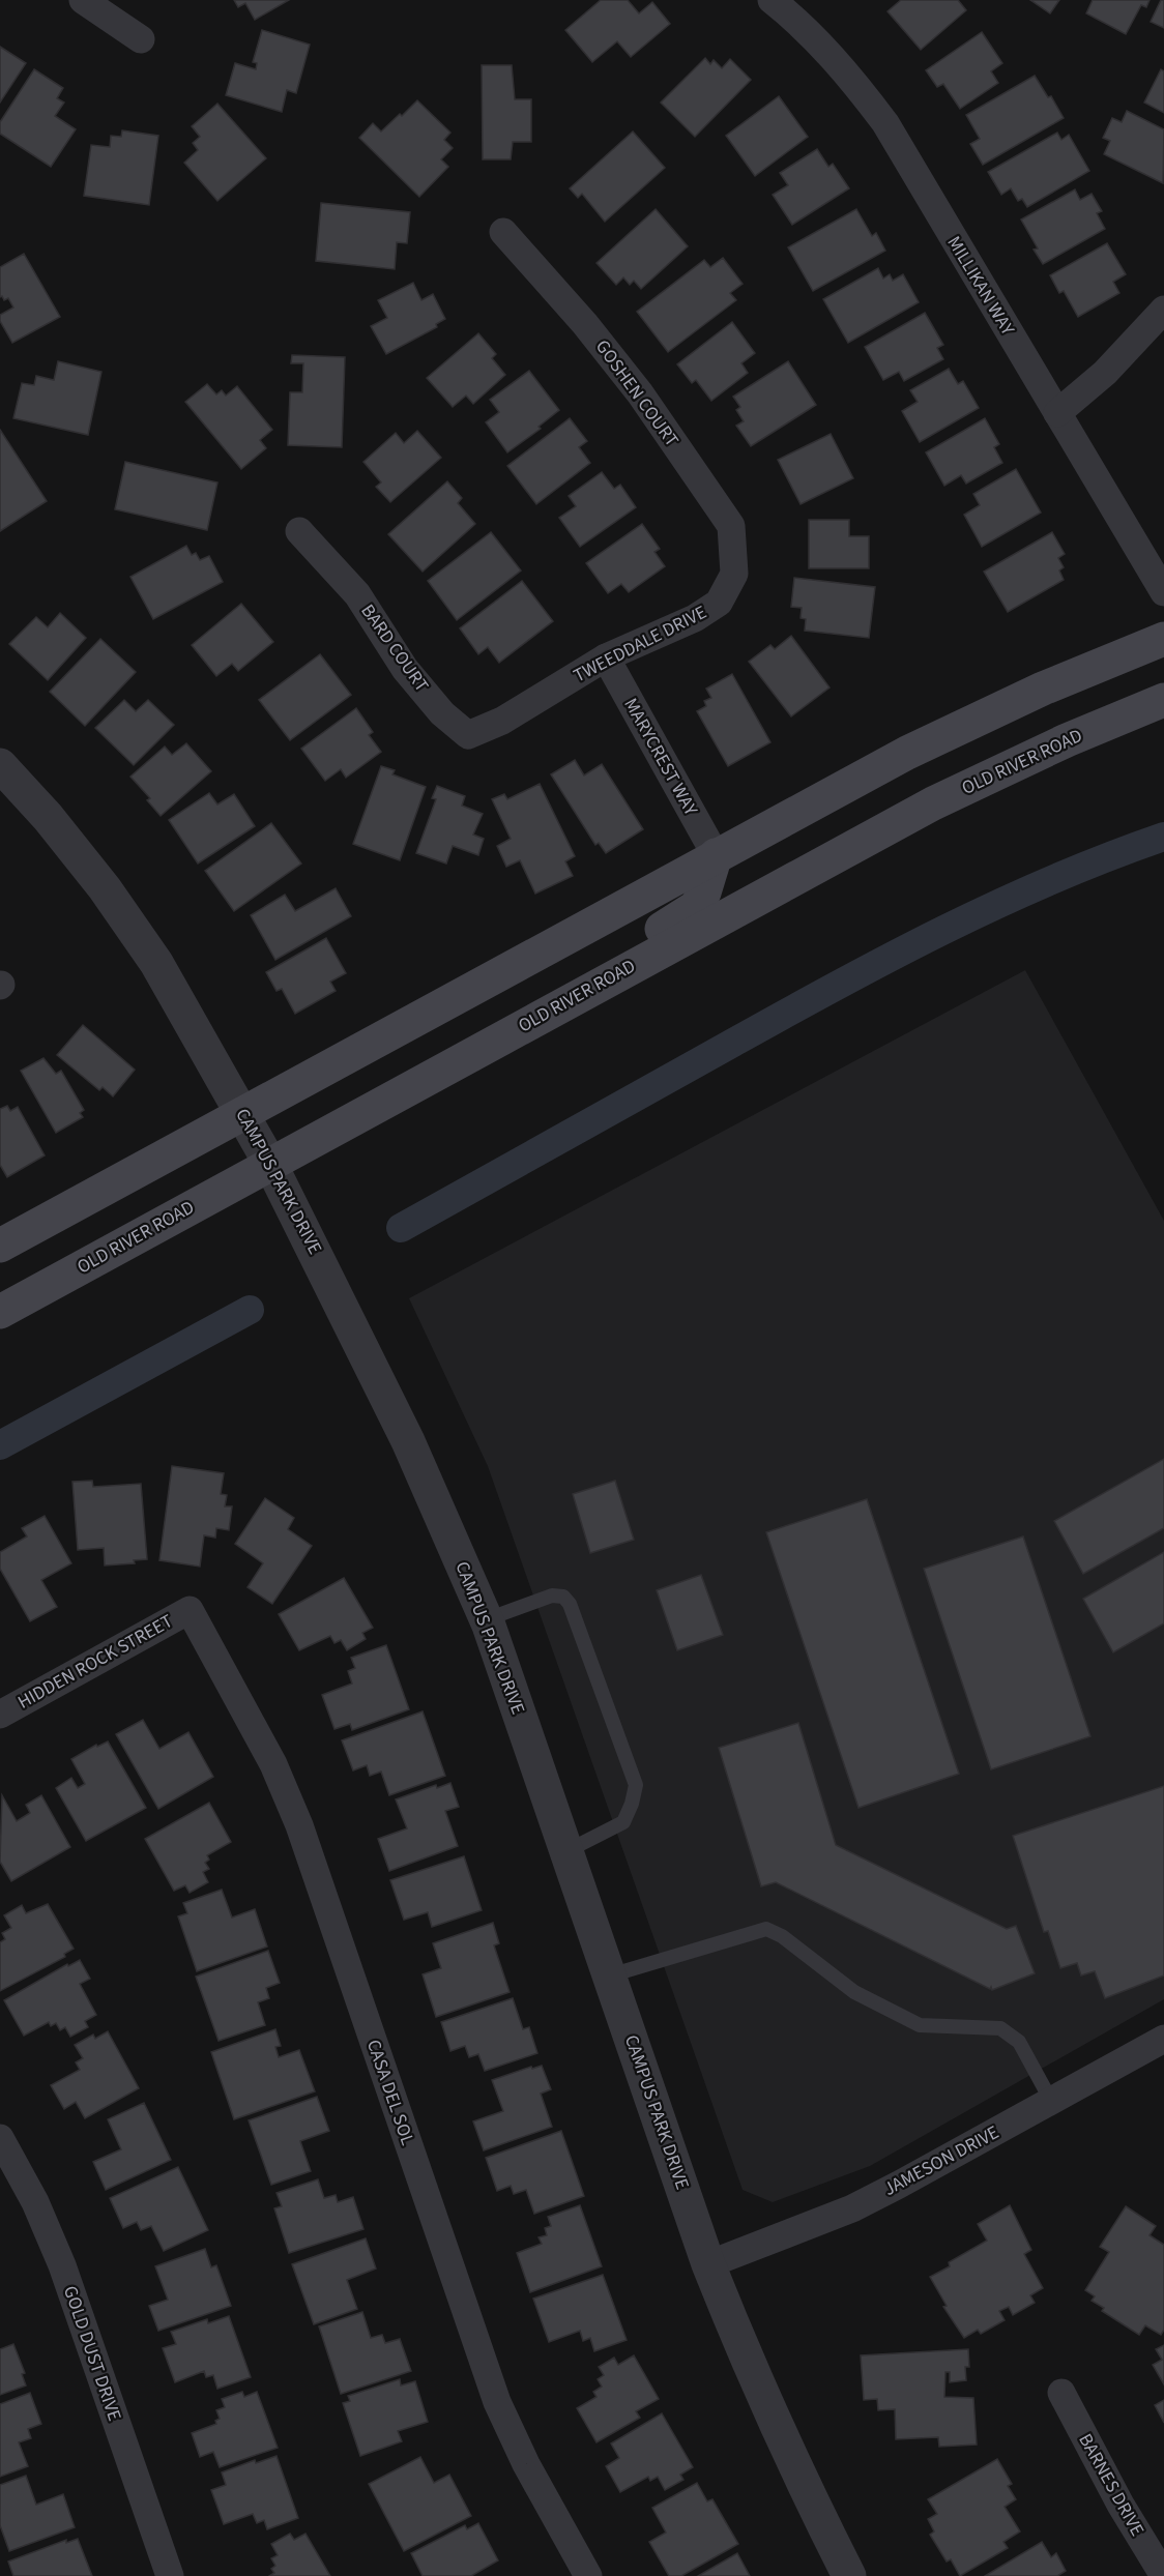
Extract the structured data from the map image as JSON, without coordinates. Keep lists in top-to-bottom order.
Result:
{
  "streets": {
    "main road": ["OLD RIVER ROAD"],
    "street": [
      "MILLIKAN WAY",
      "GOSHEN COURT",
      "TWEEDDALE DRIVE",
      "BARD COURT",
      "MARYCREST WAY",
      "CAMPUS PARK DRIVE",
      "HIDDEN ROCK STREET",
      "CASA DEL SOL",
      "JAMESON DRIVE",
      "GOLD DUST DRIVE",
      "BARNES DRIVE"
    ]
  },
  "crossings": [
    ["GOSHEN COURT", "TWEEDDALE DRIVE"],
    ["TWEEDDALE DRIVE", "BARD COURT"],
    ["TWEEDDALE DRIVE", "MARYCREST WAY"],
    ["OLD RIVER ROAD", "CAMPUS PARK DRIVE"],
    ["CAMPUS PARK DRIVE", "JAMESON DRIVE"],
    ["HIDDEN ROCK STREET", "CASA DEL SOL"]
  ]
}
